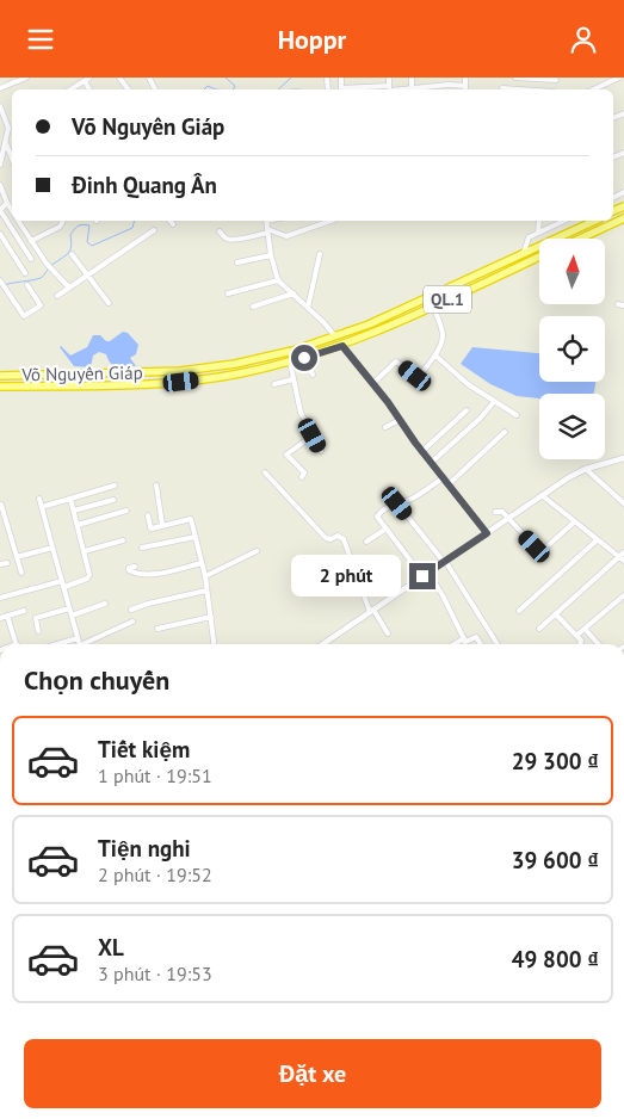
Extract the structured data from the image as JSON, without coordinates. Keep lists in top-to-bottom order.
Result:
{
  "streets": {
    "highway": ["QL.1", "Võ Nguyên Giáp"]
  },
  "north": "top",
  "page": {
    "header": "Hoppr",
    "banner": ["Võ Nguyên Giáp", "Đinh Quang Ân"],
    "bubble": "2 phút",
    "heading": "Chọn chuyến",
    "list": [
      {
        "name": "Tiết kiệm",
        "note": "1 phút · 19:51",
        "value": "29 300 ₫"
      },
      {
        "name": "Tiện nghi",
        "note": "2 phút · 19:52",
        "value": "39 600 ₫"
      },
      {
        "name": "XL",
        "note": "3 phút · 19:53",
        "value": "49 800 ₫"
      }
    ],
    "buttons": "Đặt xe"
  }
}
